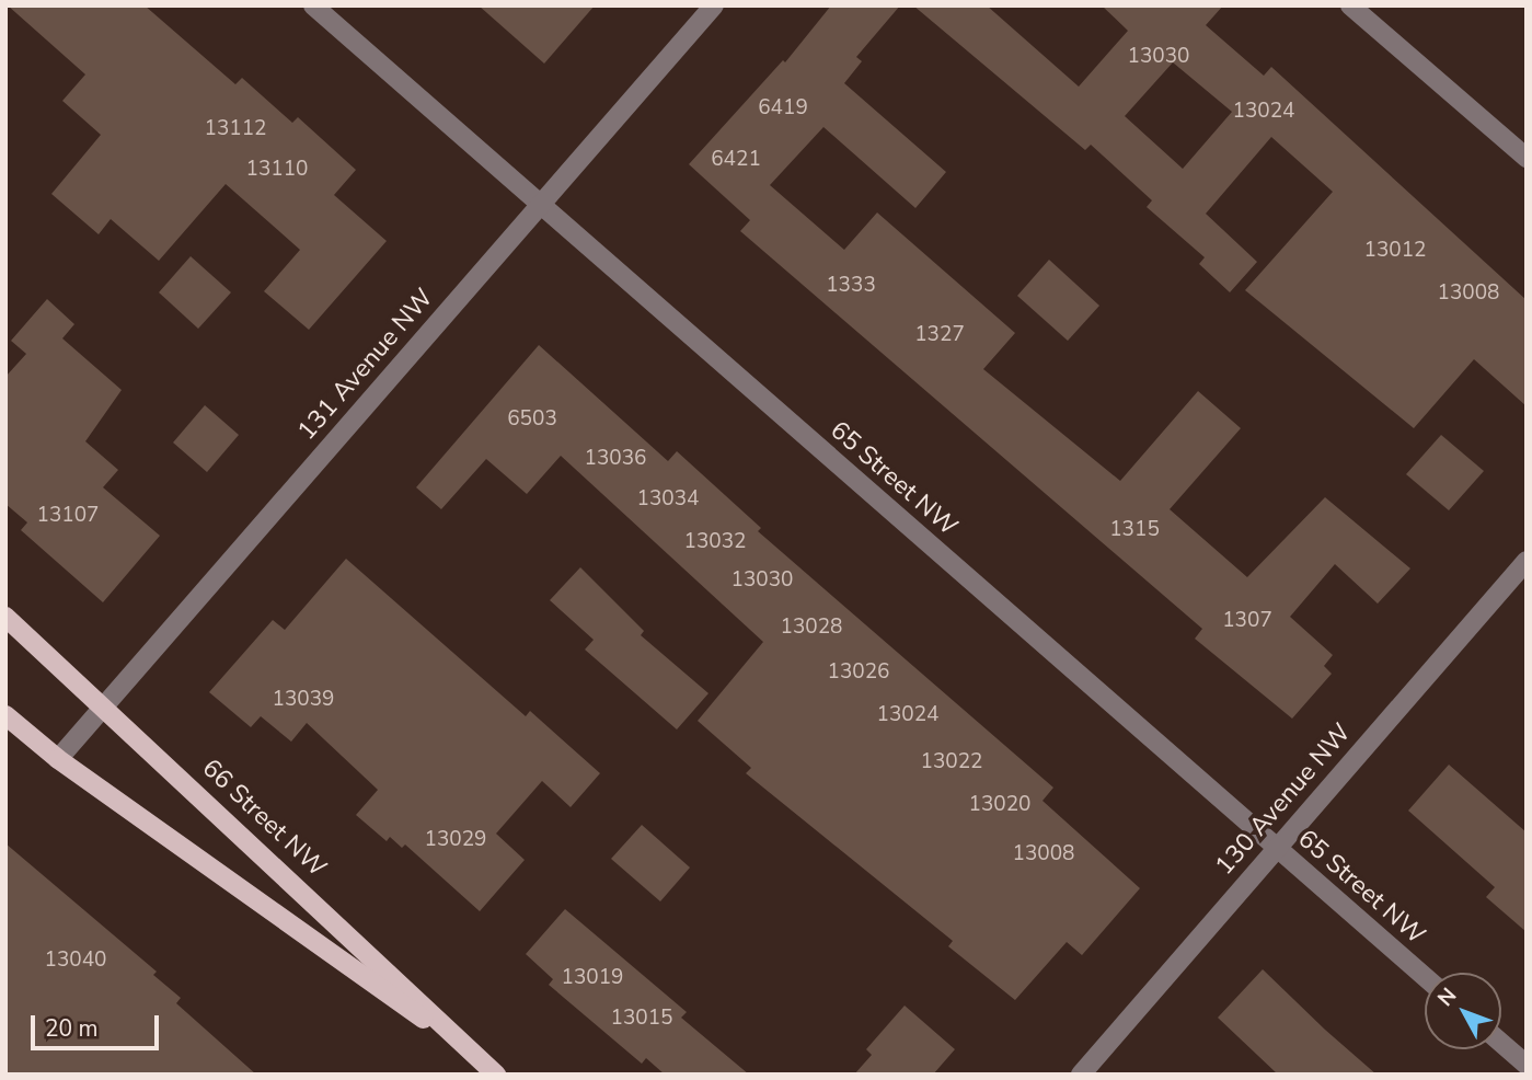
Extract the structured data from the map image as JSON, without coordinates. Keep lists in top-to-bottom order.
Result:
{
  "streets": {
    "main road": ["66 Street NW"],
    "street": ["131 Avenue NW", "65 Street NW", "130 Avenue NW"]
  },
  "crossings": [
    ["131 Avenue NW", "65 Street NW"],
    ["131 Avenue NW", "66 Street NW"],
    ["65 Street NW", "130 Avenue NW"]
  ],
  "house_numbers": [
    "13030",
    "6419",
    "13024",
    "13112",
    "6421",
    "13110",
    "13012",
    "1333",
    "13008",
    "1327",
    "6503",
    "13036",
    "13034",
    "13107",
    "1315",
    "13032",
    "13030",
    "1307",
    "13028",
    "13026",
    "13039",
    "13024",
    "13022",
    "13020",
    "13029",
    "13008",
    "13040",
    "13019",
    "13015"
  ],
  "scale_bar": "20 m",
  "north": "top left"
}
